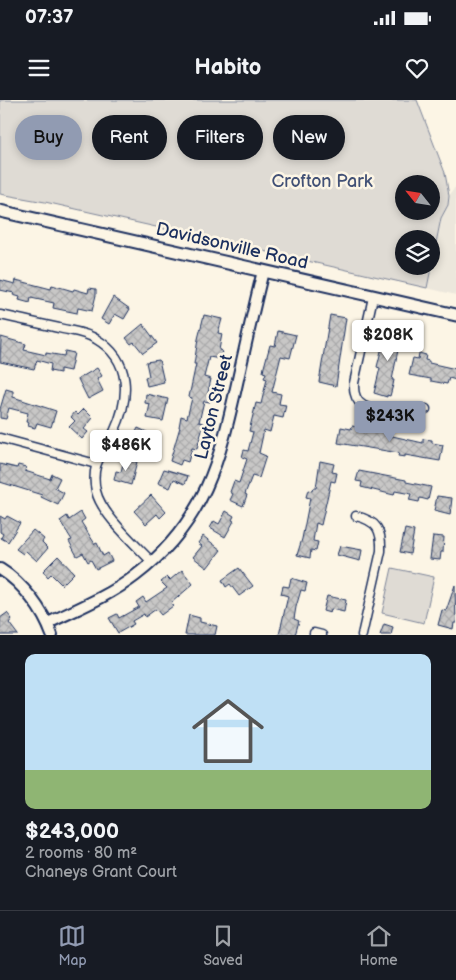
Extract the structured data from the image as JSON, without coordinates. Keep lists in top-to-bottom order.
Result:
{
  "streets": {
    "main road": ["Davidsonville Road"],
    "street": ["Layton Street"]
  },
  "crossings": [
    ["Davidsonville Road", "Layton Street"]
  ],
  "parks": ["Crofton Park"],
  "north": "top left",
  "page": {
    "status": "07:37",
    "header": "Habito",
    "chip": [
      "Buy",
      "Rent",
      "Filters",
      "New"
    ],
    "price": ["$208K", "$243K", "$486K"],
    "list": [
      {
        "name": "$243,000",
        "note": "2 rooms · 80 m² · Chaneys Grant Court"
      }
    ],
    "tabs": ["Map", "Saved", "Home"]
  }
}
